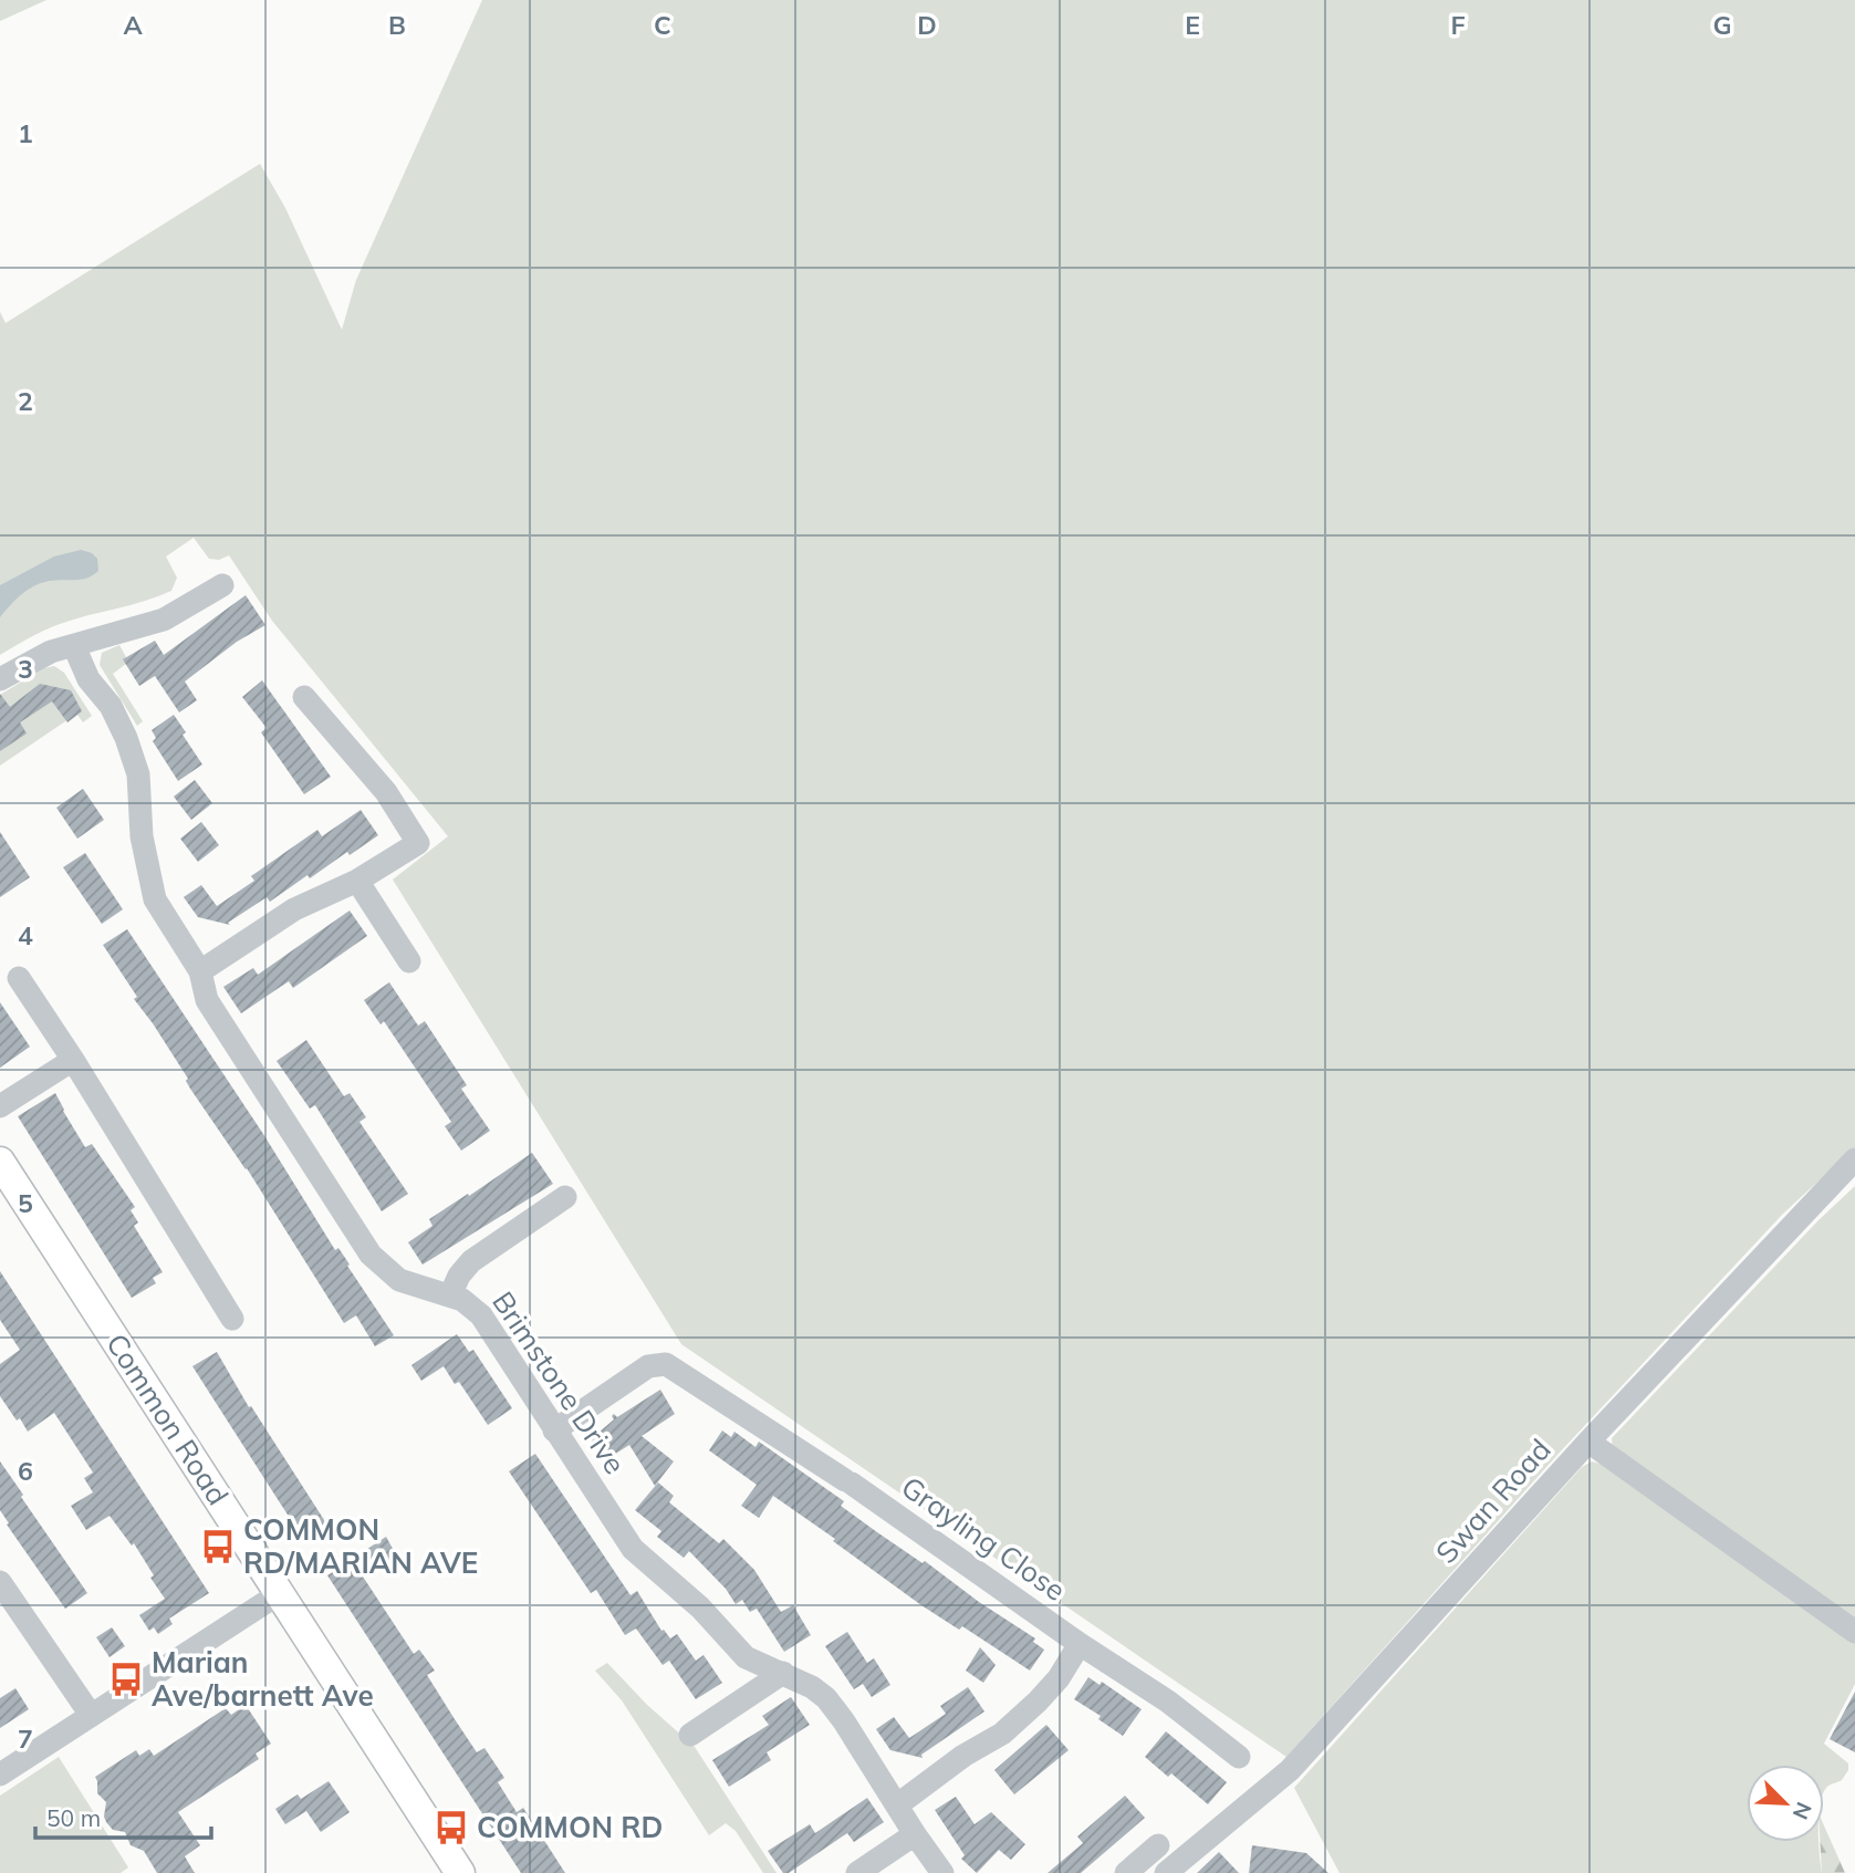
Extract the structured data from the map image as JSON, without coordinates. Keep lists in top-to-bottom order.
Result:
{
  "streets": {
    "main road": ["Common Road"],
    "street": ["Brimstone Drive", "Swan Road", "Grayling Close"]
  },
  "crossings": [
    ["Brimstone Drive", "Grayling Close"]
  ],
  "places": {
    "bus stop": ["COMMON RD/MARIAN AVE", "Marian Ave/barnett Ave", "COMMON RD"]
  },
  "scale_bar": "50 m",
  "north": "bottom right",
  "grid": {
    "columns": [
      "A",
      "B",
      "C",
      "D",
      "E",
      "F",
      "G"
    ],
    "rows": [
      "1",
      "2",
      "3",
      "4",
      "5",
      "6",
      "7"
    ]
  }
}
